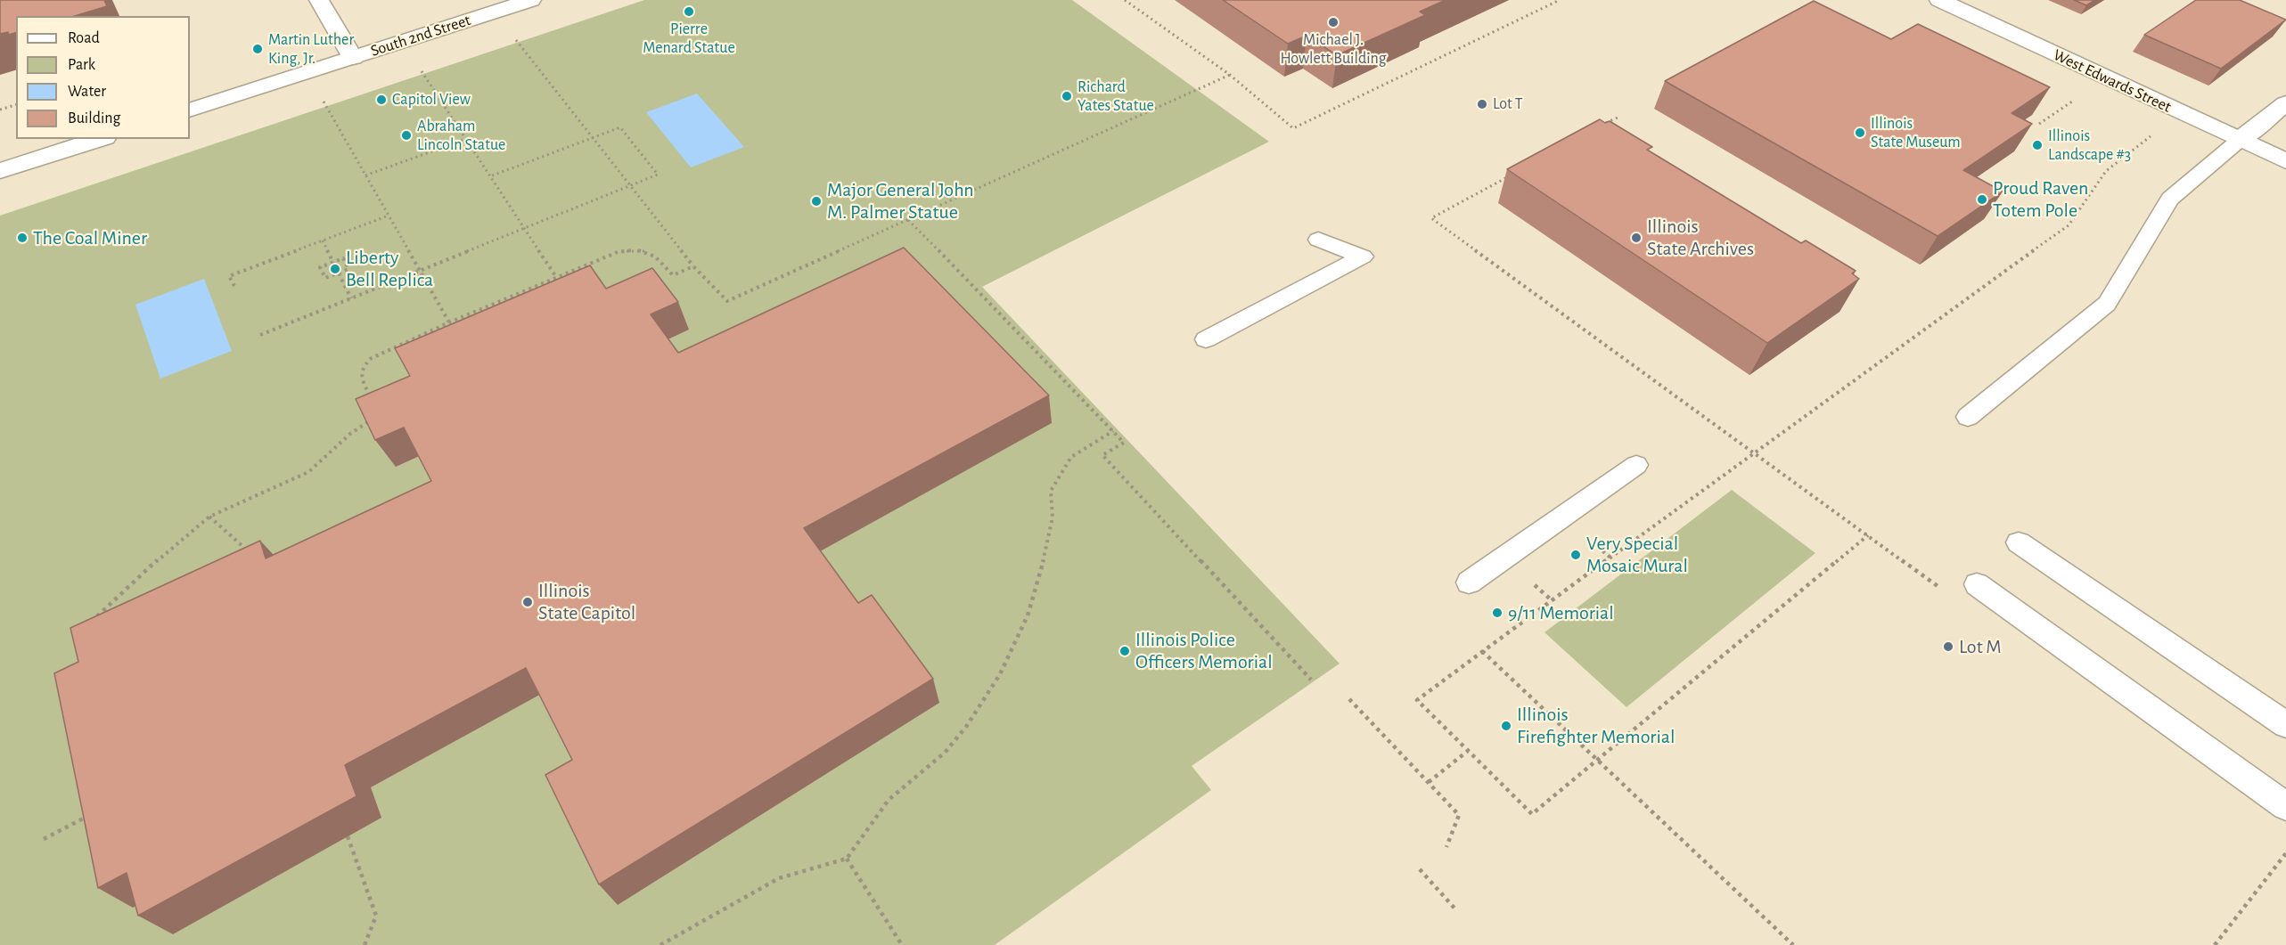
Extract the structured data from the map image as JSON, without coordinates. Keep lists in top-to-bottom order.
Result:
{
  "streets": {
    "street": ["South 2nd Street", "West Edwards Street"]
  },
  "places": [
    "Pierre Menard Statue",
    "Michael J. Howlett Building",
    "Martin Luther King, Jr.",
    "Richard Yates Statue",
    "Capitol View",
    "Lot T",
    "Illinois State Museum",
    "Abraham Lincoln Statue",
    "Illinois Landscape #3",
    "Proud Raven Totem Pole",
    "Major General John M. Palmer Statue",
    "The Coal Miner",
    "Illinois State Archives",
    "Liberty Bell Replica",
    "Very Special Mosaic Mural",
    "Illinois State Capitol",
    "9/11 Memorial",
    "Lot M",
    "Illinois Police Officers Memorial",
    "Illinois Firefighter Memorial"
  ],
  "legend": [
    "Road",
    "Park",
    "Water",
    "Building"
  ]
}
